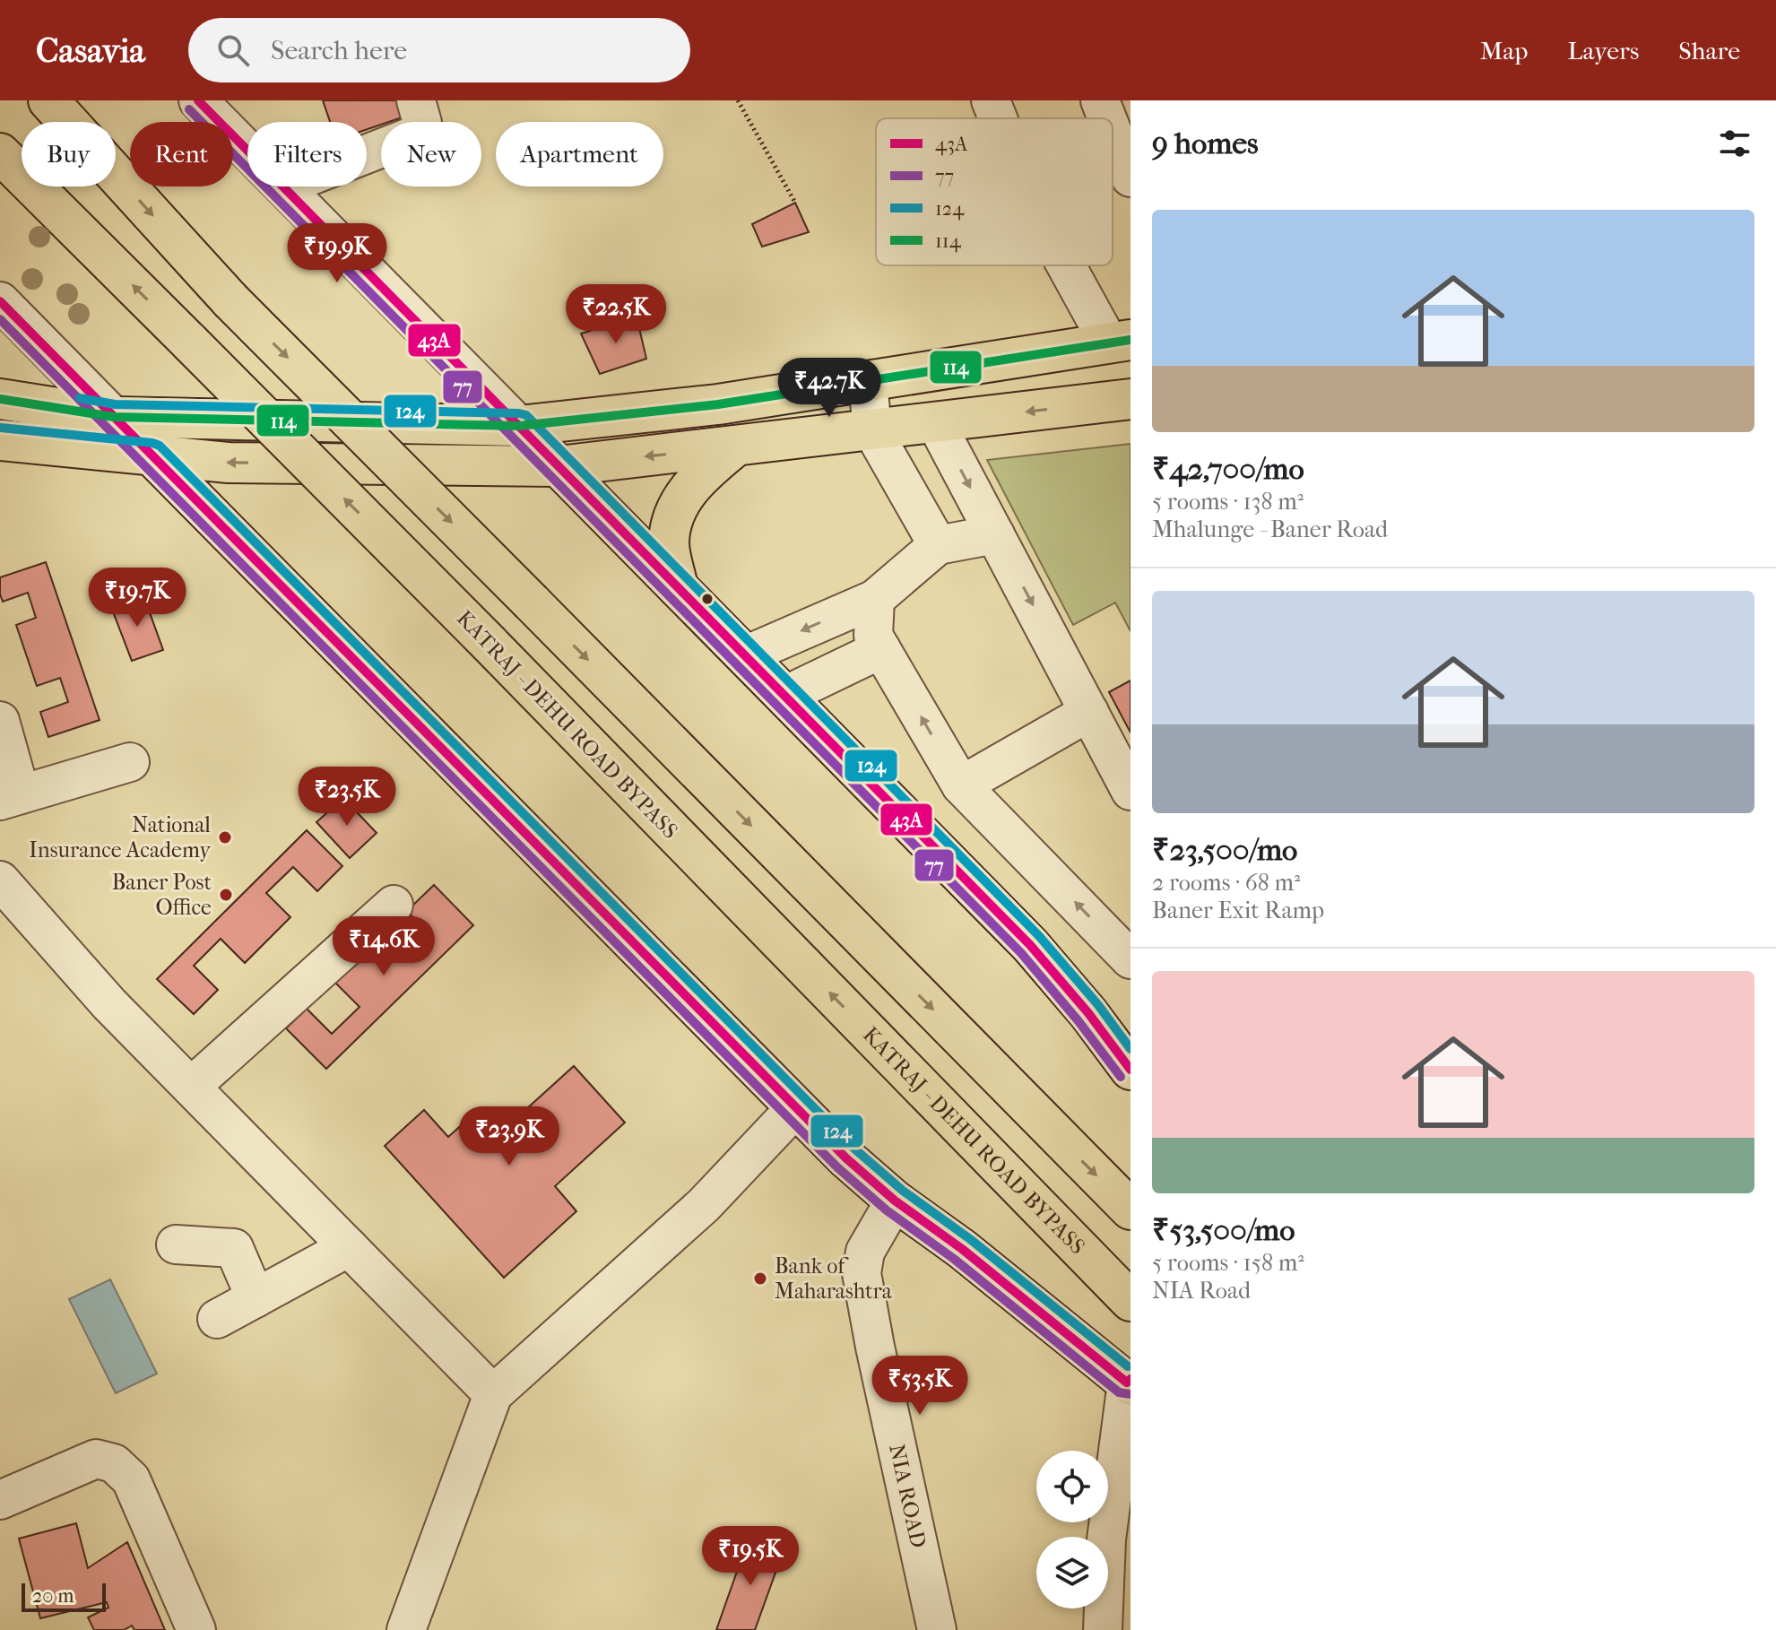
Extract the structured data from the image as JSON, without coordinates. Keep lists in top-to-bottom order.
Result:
{
  "streets": {
    "main road": ["KATRAJ - DEHU ROAD BYPASS"],
    "street": ["NIA ROAD"]
  },
  "places": ["National Insurance Academy", "Baner Post Office", "Bank of Maharashtra"],
  "lines": [
    "transit line 43A",
    "transit line 77",
    "transit line 114",
    "transit line 124"
  ],
  "legend": [
    "43A",
    "77",
    "124",
    "114"
  ],
  "scale_bar": "20 m",
  "page": {
    "header": "Casavia",
    "search": "Search here",
    "nav": ["Map", "Layers", "Share"],
    "heading": "9 homes",
    "chip": [
      "Buy",
      "Rent",
      "Filters",
      "New",
      "Apartment"
    ],
    "list": [
      {
        "name": "₹42,700/mo",
        "note": "5 rooms · 138 m² · Mhalunge - Baner Road"
      },
      {
        "name": "₹23,500/mo",
        "note": "2 rooms · 68 m² · Baner Exit Ramp"
      },
      {
        "name": "₹53,500/mo",
        "note": "5 rooms · 158 m² · NIA Road"
      }
    ],
    "price": [
      "₹19.9K",
      "₹22.5K",
      "₹42.7K",
      "₹19.7K",
      "₹23.5K",
      "₹14.6K",
      "₹23.9K",
      "₹53.5K",
      "₹19.5K"
    ],
    "scale": "20 m"
  }
}
